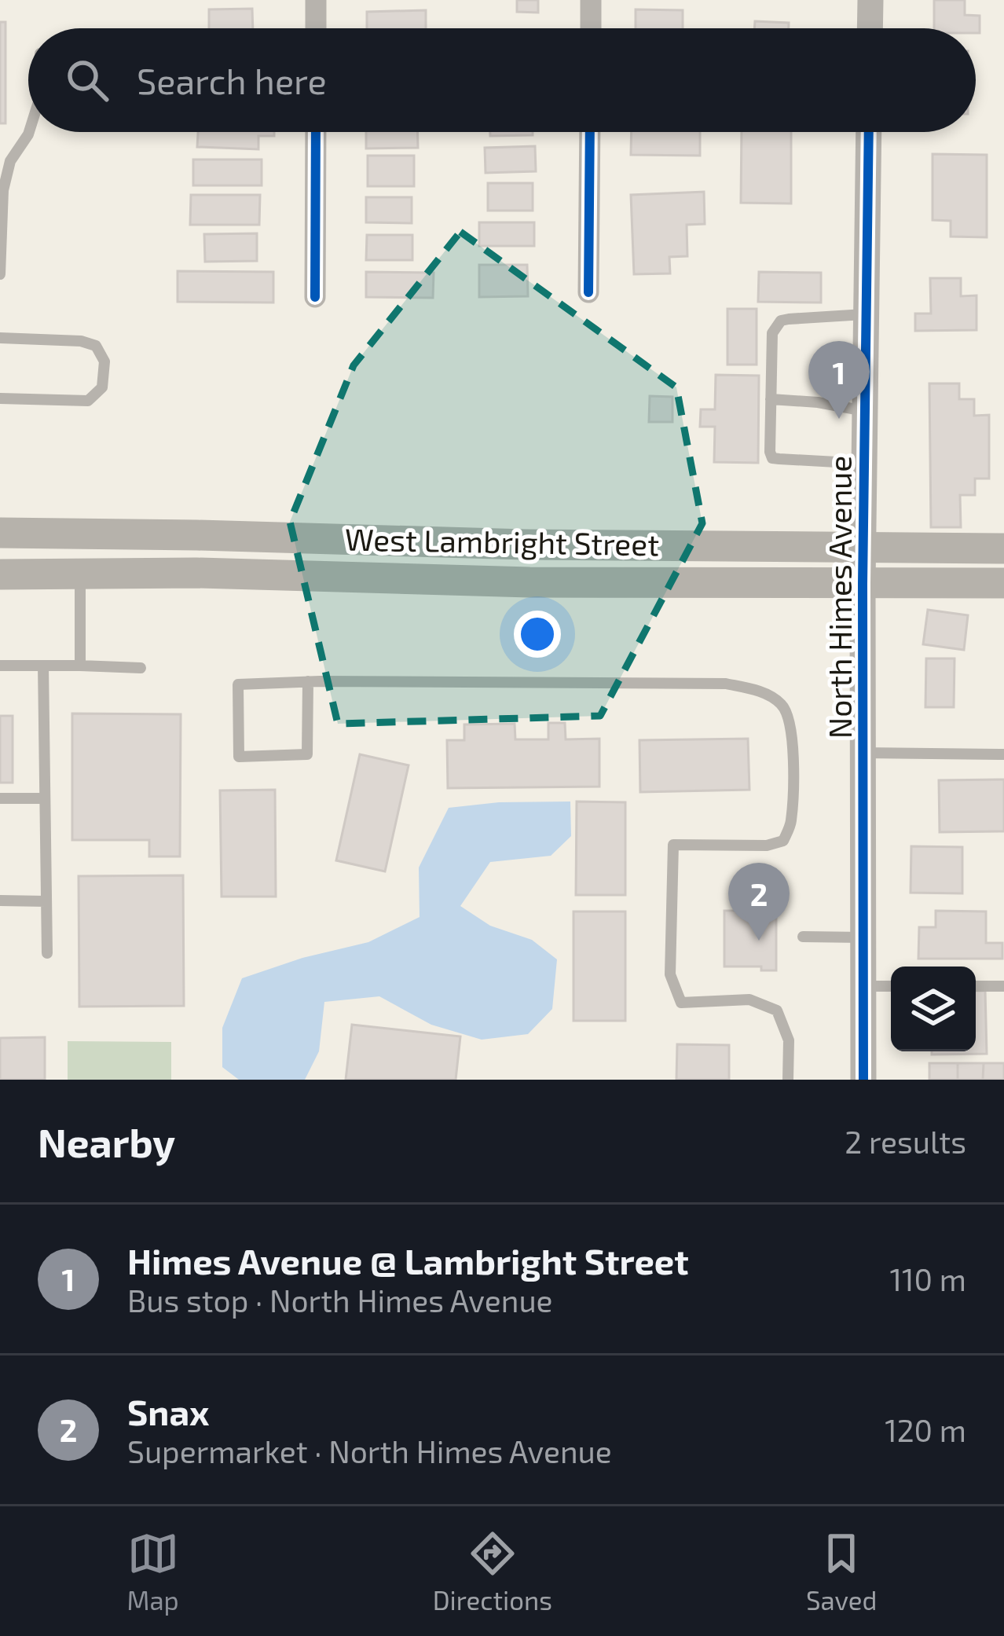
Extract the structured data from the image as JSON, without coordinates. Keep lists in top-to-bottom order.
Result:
{
  "streets": {
    "main road": ["West Lambright Street"],
    "street": ["North Himes Avenue"]
  },
  "crossings": [
    ["West Lambright Street", "North Himes Avenue"]
  ],
  "page": {
    "search": "Search here",
    "pins": ["1", "2"],
    "heading": ["Nearby", "2 results"],
    "list": [
      {
        "mark": "1",
        "name": "Himes Avenue @ Lambright Street",
        "note": "Bus stop · North Himes Avenue",
        "value": "110 m"
      },
      {
        "mark": "2",
        "name": "Snax",
        "note": "Supermarket · North Himes Avenue",
        "value": "120 m"
      }
    ],
    "nav": ["Map", "Directions", "Saved"]
  }
}
